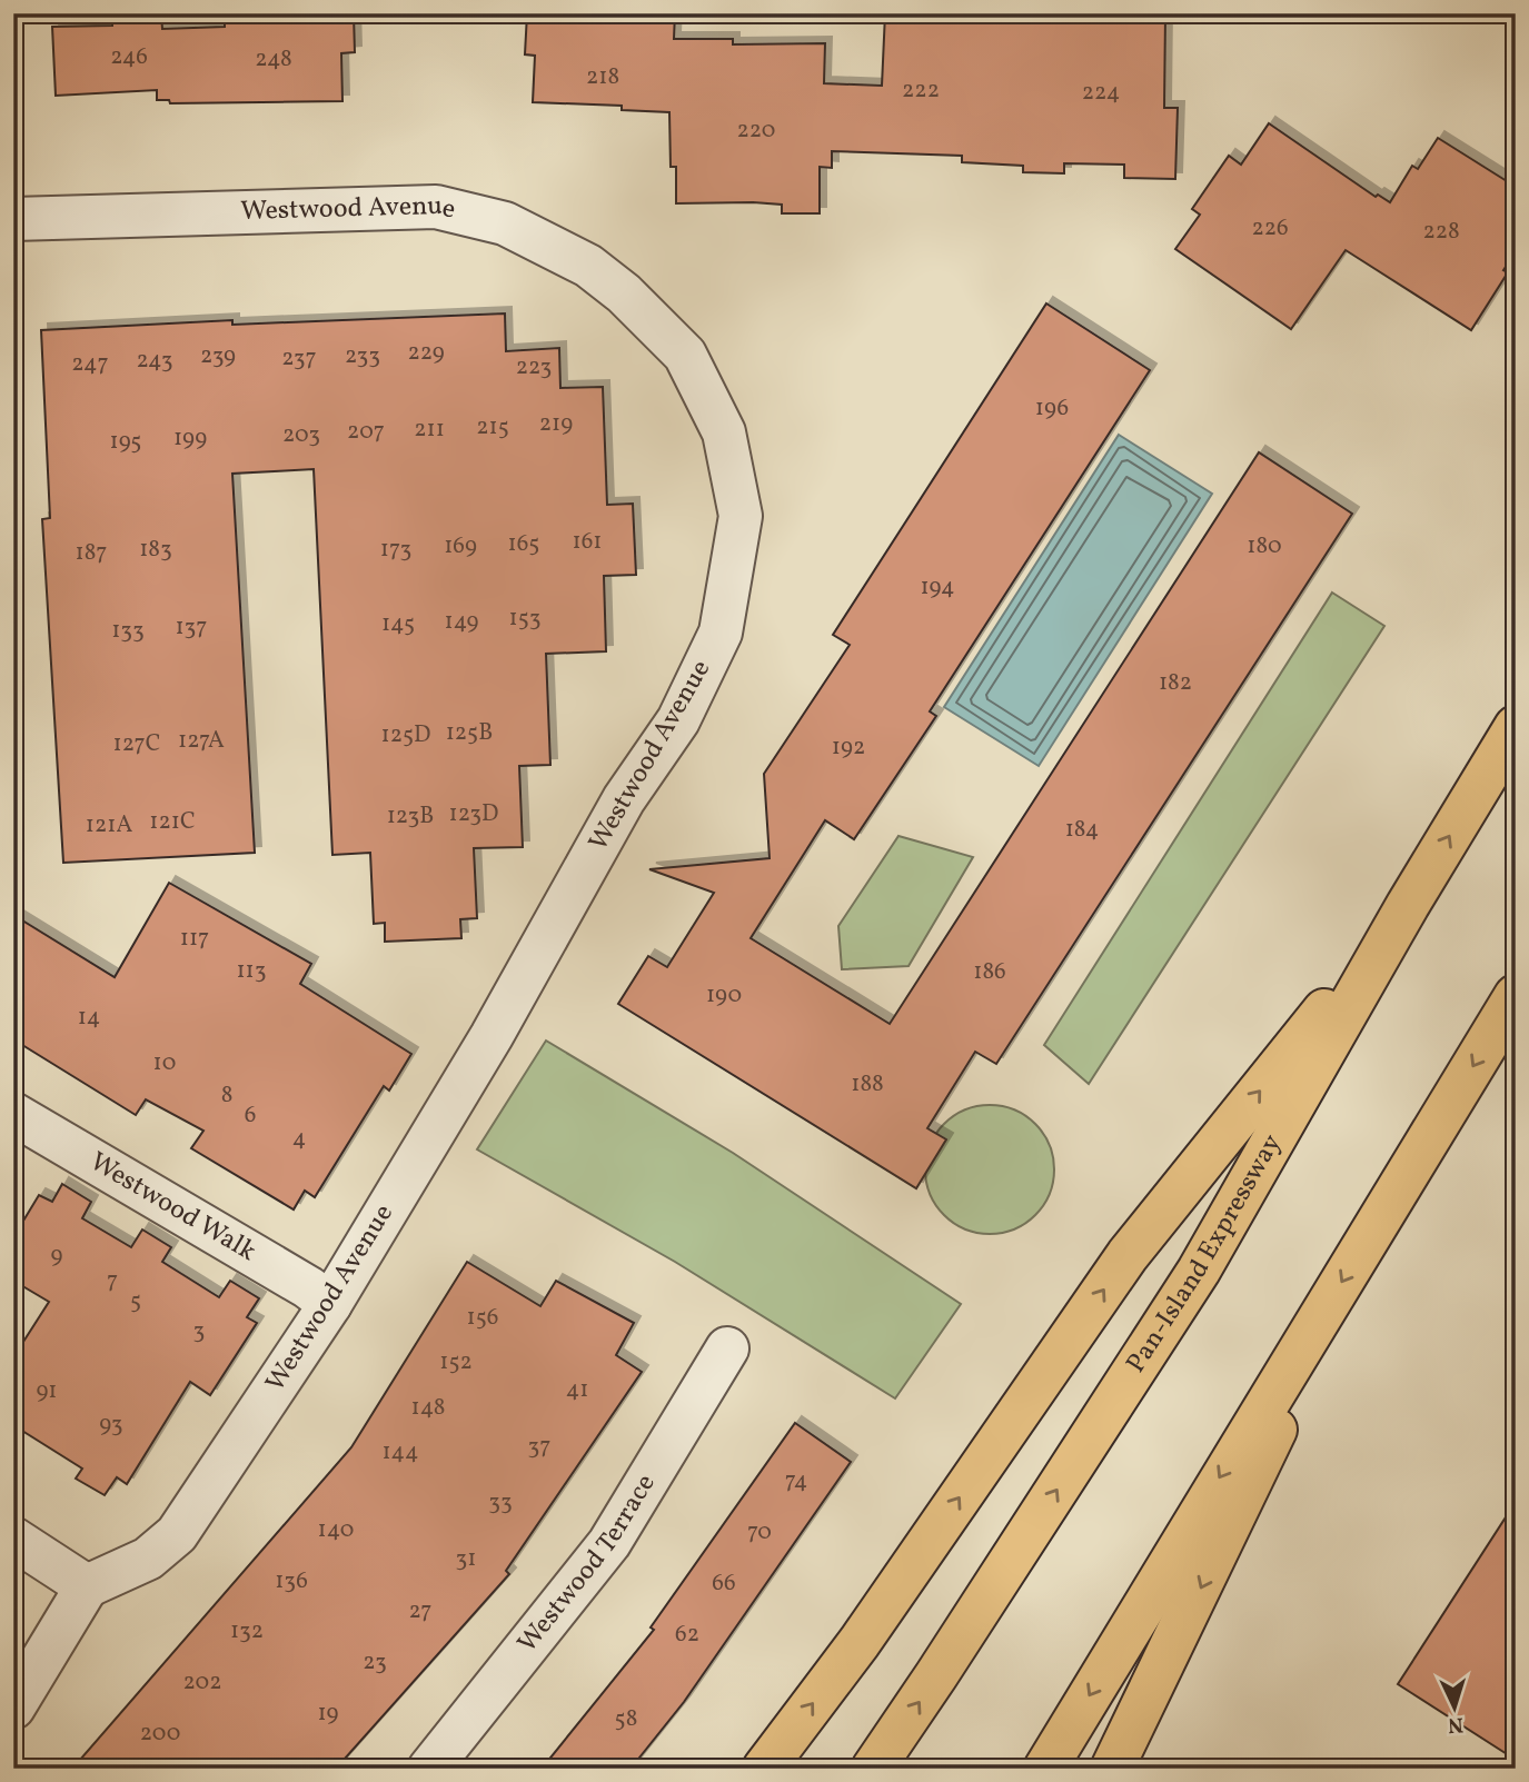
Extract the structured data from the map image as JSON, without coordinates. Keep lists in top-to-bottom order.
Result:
{
  "streets": {
    "highway": ["Pan-Island Expressway"],
    "street": ["Westwood Avenue", "Westwood Walk", "Westwood Terrace"]
  },
  "crossings": [
    ["Westwood Avenue", "Westwood Walk"]
  ],
  "house_numbers": [
    "246",
    "248",
    "218",
    "222",
    "224",
    "220",
    "226",
    "228",
    "229",
    "239",
    "233",
    "237",
    "243",
    "247",
    "223",
    "196",
    "219",
    "215",
    "211",
    "207",
    "203",
    "199",
    "195",
    "161",
    "165",
    "169",
    "180",
    "183",
    "173",
    "187",
    "194",
    "153",
    "149",
    "145",
    "137",
    "133",
    "182",
    "125B",
    "125D",
    "127A",
    "127C",
    "192",
    "123D",
    "123B",
    "121C",
    "121A",
    "184",
    "117",
    "113",
    "186",
    "190",
    "14",
    "10",
    "188",
    "8",
    "6",
    "4",
    "9",
    "7",
    "5",
    "156",
    "3",
    "152",
    "41",
    "91",
    "148",
    "93",
    "37",
    "144",
    "74",
    "33",
    "140",
    "70",
    "31",
    "136",
    "66",
    "27",
    "132",
    "62",
    "23",
    "202",
    "19",
    "58",
    "200"
  ],
  "north": "bottom"
}
